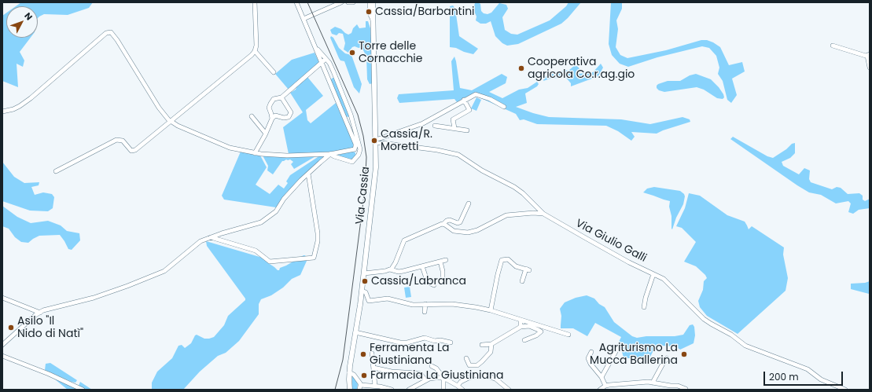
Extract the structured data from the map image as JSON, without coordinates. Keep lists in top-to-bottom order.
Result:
{
  "streets": {
    "main road": ["Via Cassia"],
    "street": ["Via Giulio Galli"]
  },
  "places": [
    "Cassia/Barbantini",
    "Torre delle Cornacchie",
    "Cooperativa agricola Co.r.ag.gio",
    "Cassia/R. Moretti",
    "Cassia/Labranca",
    "Asilo \"Il Nido di Natì\"",
    "Ferramenta La Giustiniana",
    "Agriturismo La Mucca Ballerina",
    "Farmacia La Giustiniana"
  ],
  "scale_bar": "200 m",
  "north": "top right"
}
